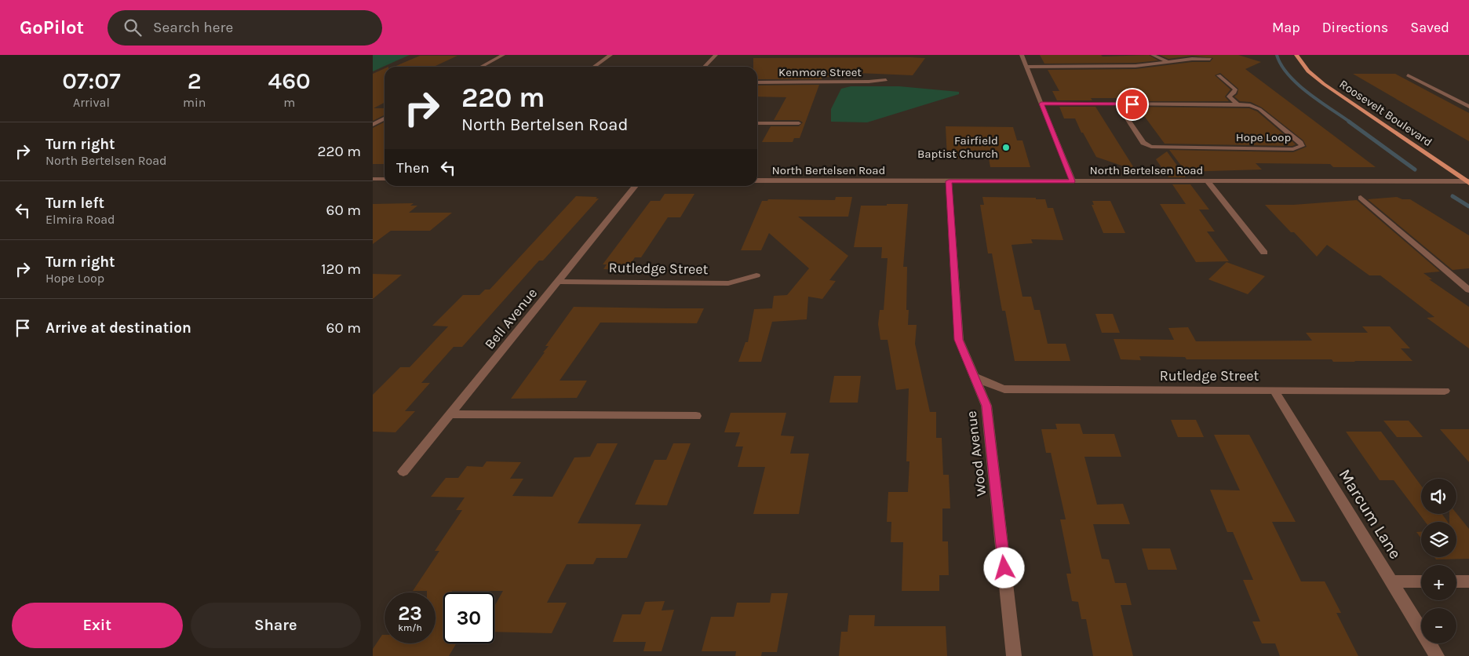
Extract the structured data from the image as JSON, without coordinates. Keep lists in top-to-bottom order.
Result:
{
  "streets": {
    "main road": ["Roosevelt Boulevard"],
    "street": [
      "Kenmore Street",
      "Hope Loop",
      "North Bertelsen Road",
      "Rutledge Street",
      "Bell Avenue",
      "Wood Avenue",
      "Marcum Lane"
    ]
  },
  "crossings": [
    ["Roosevelt Boulevard", "North Bertelsen Road"],
    ["North Bertelsen Road", "Wood Avenue"],
    ["Rutledge Street", "Bell Avenue"],
    ["Rutledge Street", "Wood Avenue"],
    ["Rutledge Street", "Marcum Lane"]
  ],
  "places": ["Fairfield Baptist Church"],
  "page": {
    "header": "GoPilot",
    "search": "Search here",
    "nav": ["Map", "Directions", "Saved"],
    "eta": [
      "07:07",
      "Arrival",
      "2",
      "min",
      "460",
      "m"
    ],
    "turn": ["220 m", "North Bertelsen Road"],
    "list": [
      {
        "name": "Turn right",
        "note": "North Bertelsen Road",
        "value": "220 m"
      },
      {
        "name": "Turn left",
        "note": "Elmira Road",
        "value": "60 m"
      },
      {
        "name": "Turn right",
        "note": "Hope Loop",
        "value": "120 m"
      },
      {
        "name": "Arrive at destination",
        "value": "60 m"
      }
    ],
    "then": "Then",
    "map_buttons": ["+", "−"],
    "speed": "23 km/h",
    "limit": "30",
    "buttons": ["Exit", "Share"]
  }
}
